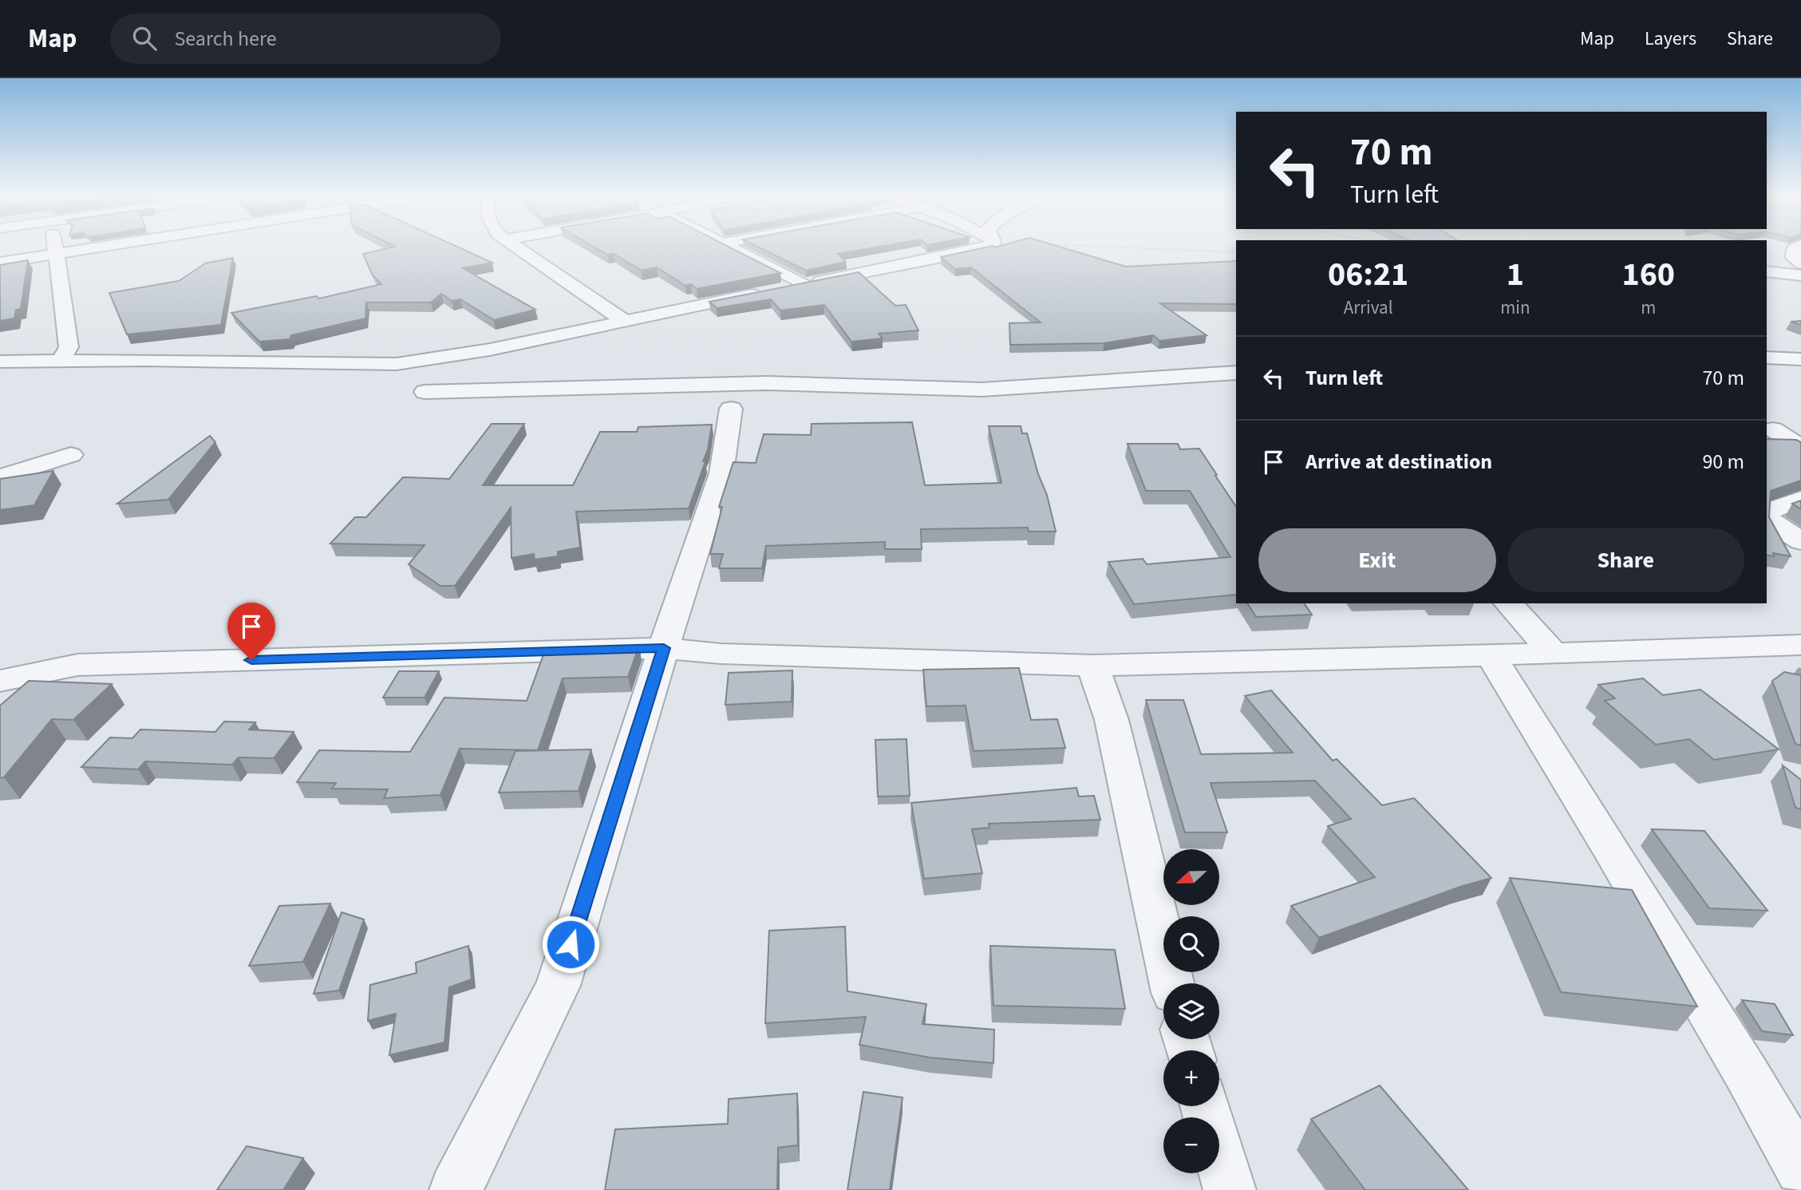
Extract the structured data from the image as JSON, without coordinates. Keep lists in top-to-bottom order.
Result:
{
  "north": "left",
  "page": {
    "header": "Map",
    "search": "Search here",
    "nav": ["Map", "Layers", "Share"],
    "turn": ["70 m", "Turn left"],
    "eta": [
      "06:21",
      "Arrival",
      "1",
      "min",
      "160",
      "m"
    ],
    "list": [
      {
        "name": "Turn left",
        "value": "70 m"
      },
      {
        "name": "Arrive at destination",
        "value": "90 m"
      }
    ],
    "buttons": ["Exit", "Share"],
    "map_buttons": ["+", "−"]
  }
}
